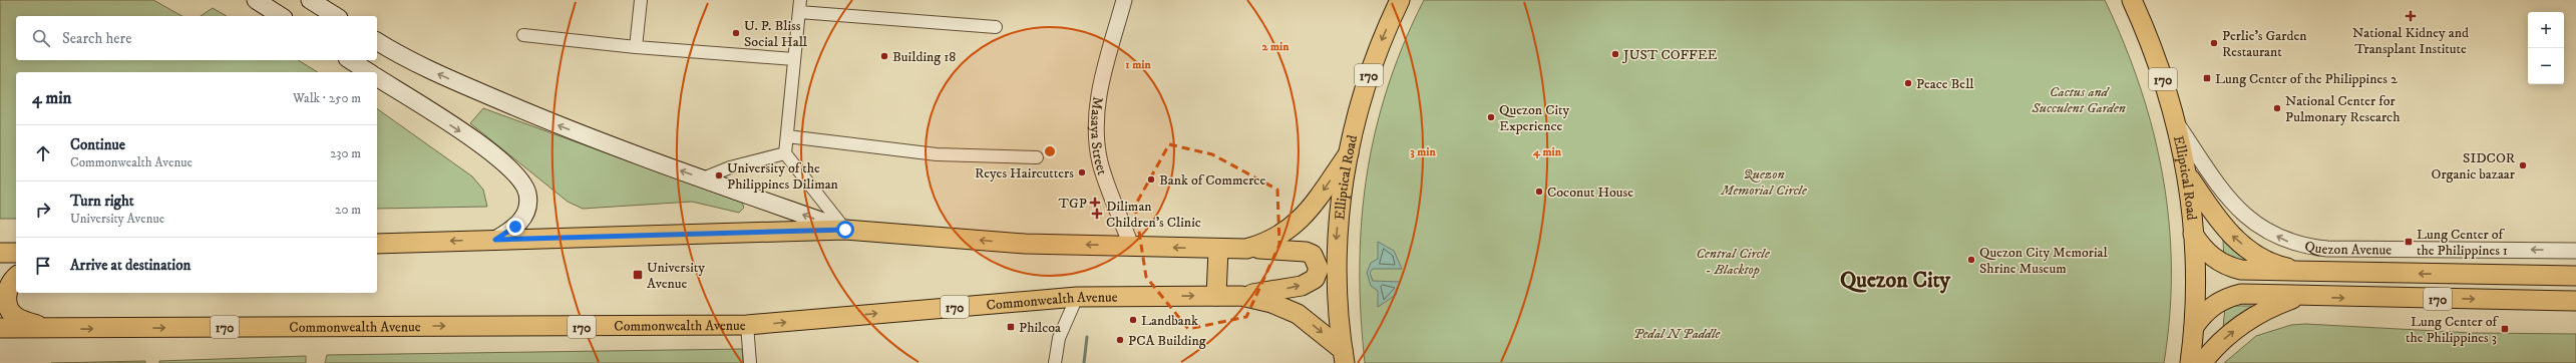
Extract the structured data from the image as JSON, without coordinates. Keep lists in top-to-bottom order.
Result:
{
  "streets": {
    "main road": [
      "170",
      "Elliptical Road",
      "Quezon Avenue",
      "Commonwealth Avenue"
    ],
    "street": ["Masaya Street"]
  },
  "crossings": [
    ["170", "Masaya Street"],
    ["170", "Elliptical Road"],
    ["Elliptical Road", "Quezon Avenue"],
    ["Elliptical Road", "Commonwealth Avenue"]
  ],
  "one_way": ["Elliptical Road", "Quezon Avenue"],
  "districts": ["Quezon City"],
  "parks": [
    "Cactus and Succulent Garden",
    "Quezon Memorial Circle",
    "Central Circle - Blacktop",
    "Pedal N Paddle"
  ],
  "places": {
    "health": ["National Kidney and Transplant Institute", "TGP", "Diliman Children's Clinic"],
    "other": [
      "U. P. Bliss Social Hall",
      "Perlie's Garden Restaurant",
      "JUST COFFEE",
      "Building 18",
      "Peace Bell",
      "National Center for Pulmonary Research",
      "Quezon City Experience",
      "SIDCOR Organic bazaar",
      "Reyes Haircutters",
      "University of the Philippines Diliman",
      "Bank of Commerce",
      "Coconut House",
      "Quezon City Memorial Shrine Museum",
      "Landbank",
      "PCA Building"
    ],
    "transit": [
      "Lung Center of the Philippines 2",
      "Lung Center of the Philippines 1",
      "University Avenue",
      "Philcoa",
      "Lung Center of the Philippines 3"
    ]
  },
  "page": {
    "map_buttons": ["+", "−"],
    "search": "Search here",
    "heading": ["4 min", "Walk · 250 m"],
    "list": [
      ["Continue", "Commonwealth Avenue", "230 m"],
      ["Turn right", "University Avenue", "20 m"],
      "Arrive at destination"
    ]
  },
  "rings": [
    "2 min",
    "1 min",
    "3 min",
    "4 min"
  ]
}
